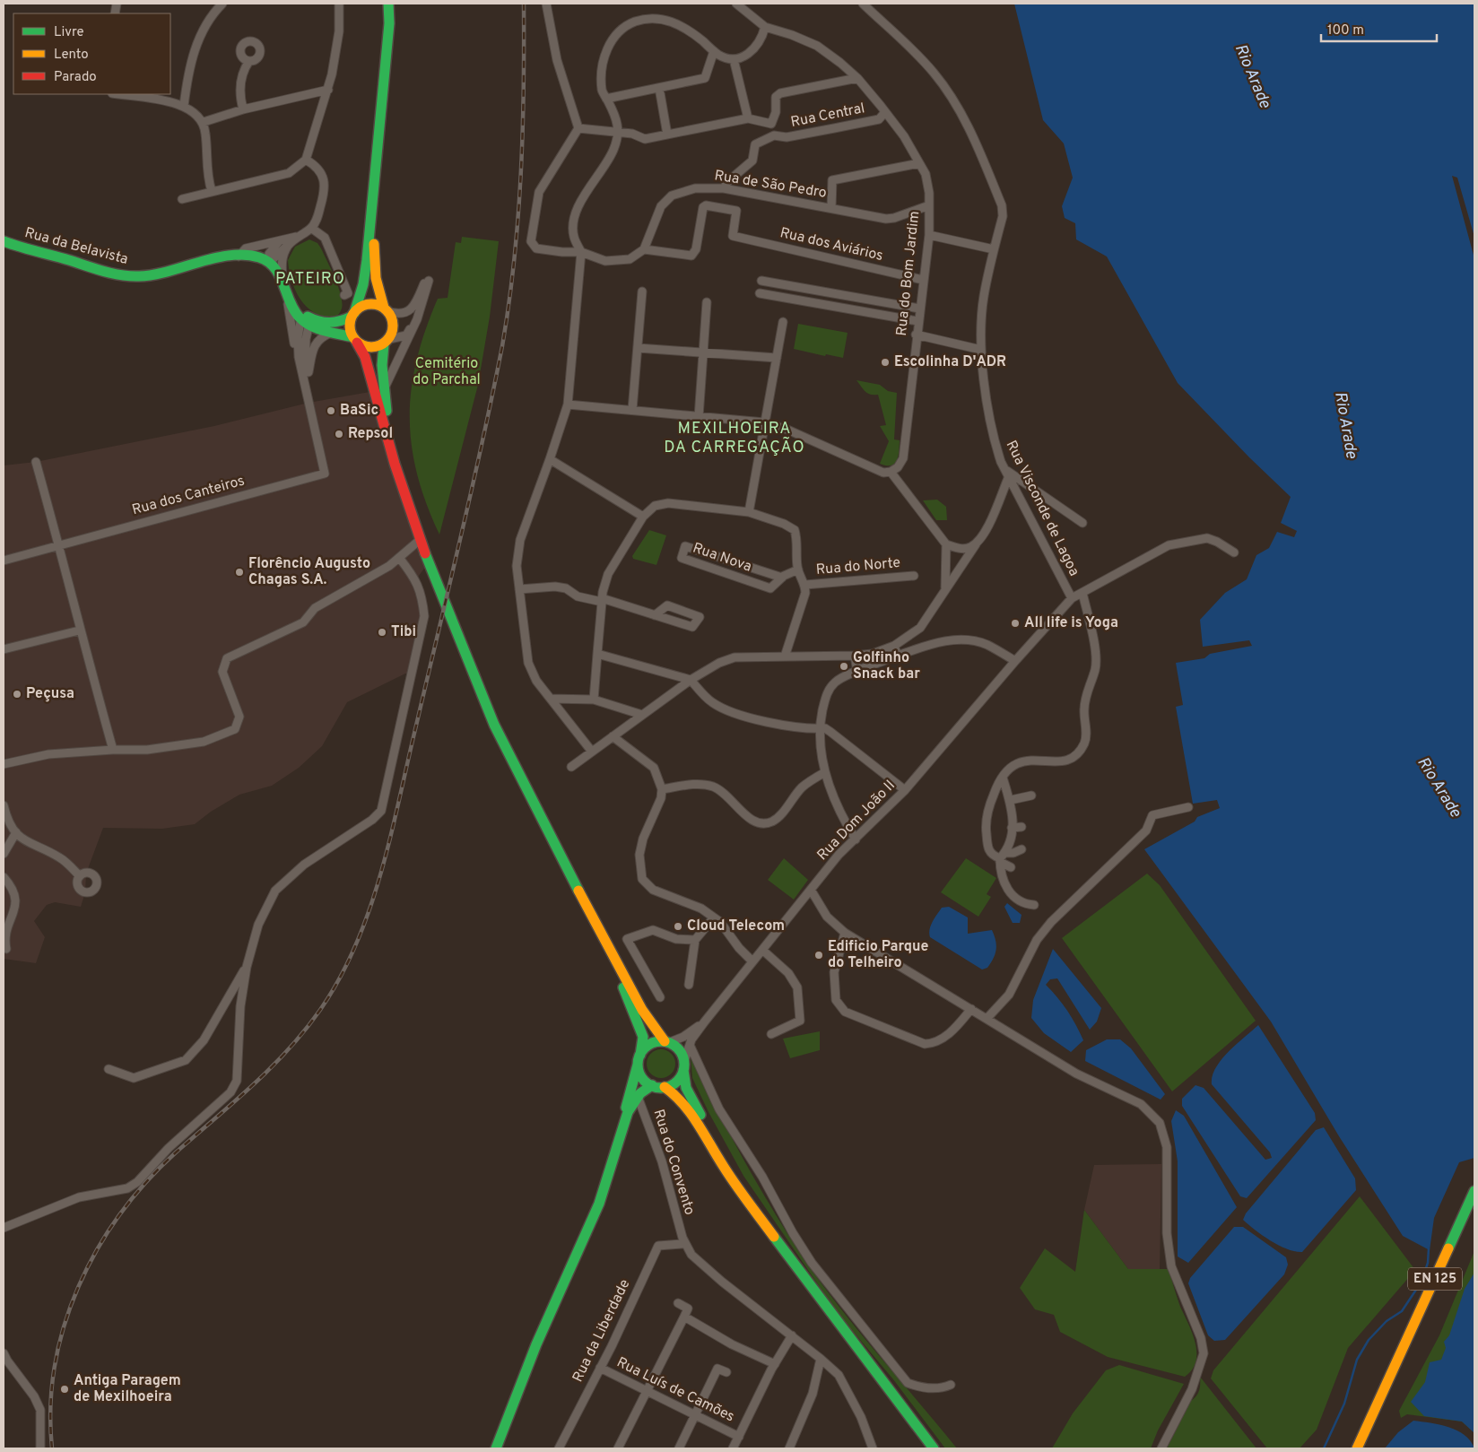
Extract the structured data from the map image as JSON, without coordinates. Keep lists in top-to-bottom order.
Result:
{
  "streets": {
    "main road": ["Rua da Belavista", "EN 125"],
    "street": [
      "Rua Central",
      "Rua de São Pedro",
      "Rua dos Aviários",
      "Rua do Bom Jardim",
      "Rua dos Canteiros",
      "Rua Visconde de Lagoa",
      "Rua Nova",
      "Rua do Norte",
      "Rua Dom João II",
      "Rua do Convento",
      "Rua da Liberdade",
      "Rua Luís de Camões"
    ]
  },
  "crossings": [
    ["Rua Central", "Rua do Bom Jardim"],
    ["Rua de São Pedro", "Rua dos Aviários"],
    ["Rua de São Pedro", "Rua do Bom Jardim"],
    ["Rua dos Aviários", "Rua do Bom Jardim"],
    ["Rua Visconde de Lagoa", "Rua Dom João II"],
    ["Rua do Convento", "Rua da Liberdade"],
    ["Rua da Liberdade", "Rua Luís de Camões"]
  ],
  "districts": ["PATEIRO", "MEXILHOEIRA DA CARREGAÇÃO"],
  "water": ["Rio Arade"],
  "parks": ["Cemitério do Parchal"],
  "places": [
    "Escolinha D'ADR",
    "BaSic",
    "Repsol",
    "Florêncio Augusto Chagas S.A.",
    "All life is Yoga",
    "Tibi",
    "Golfinho Snack bar",
    "Peçusa",
    "Cloud Telecom",
    "Edificio Parque do Telheiro",
    "Antiga Paragem de Mexilhoeira"
  ],
  "legend": ["Livre", "Lento", "Parado"],
  "scale_bar": "100 m"
}
